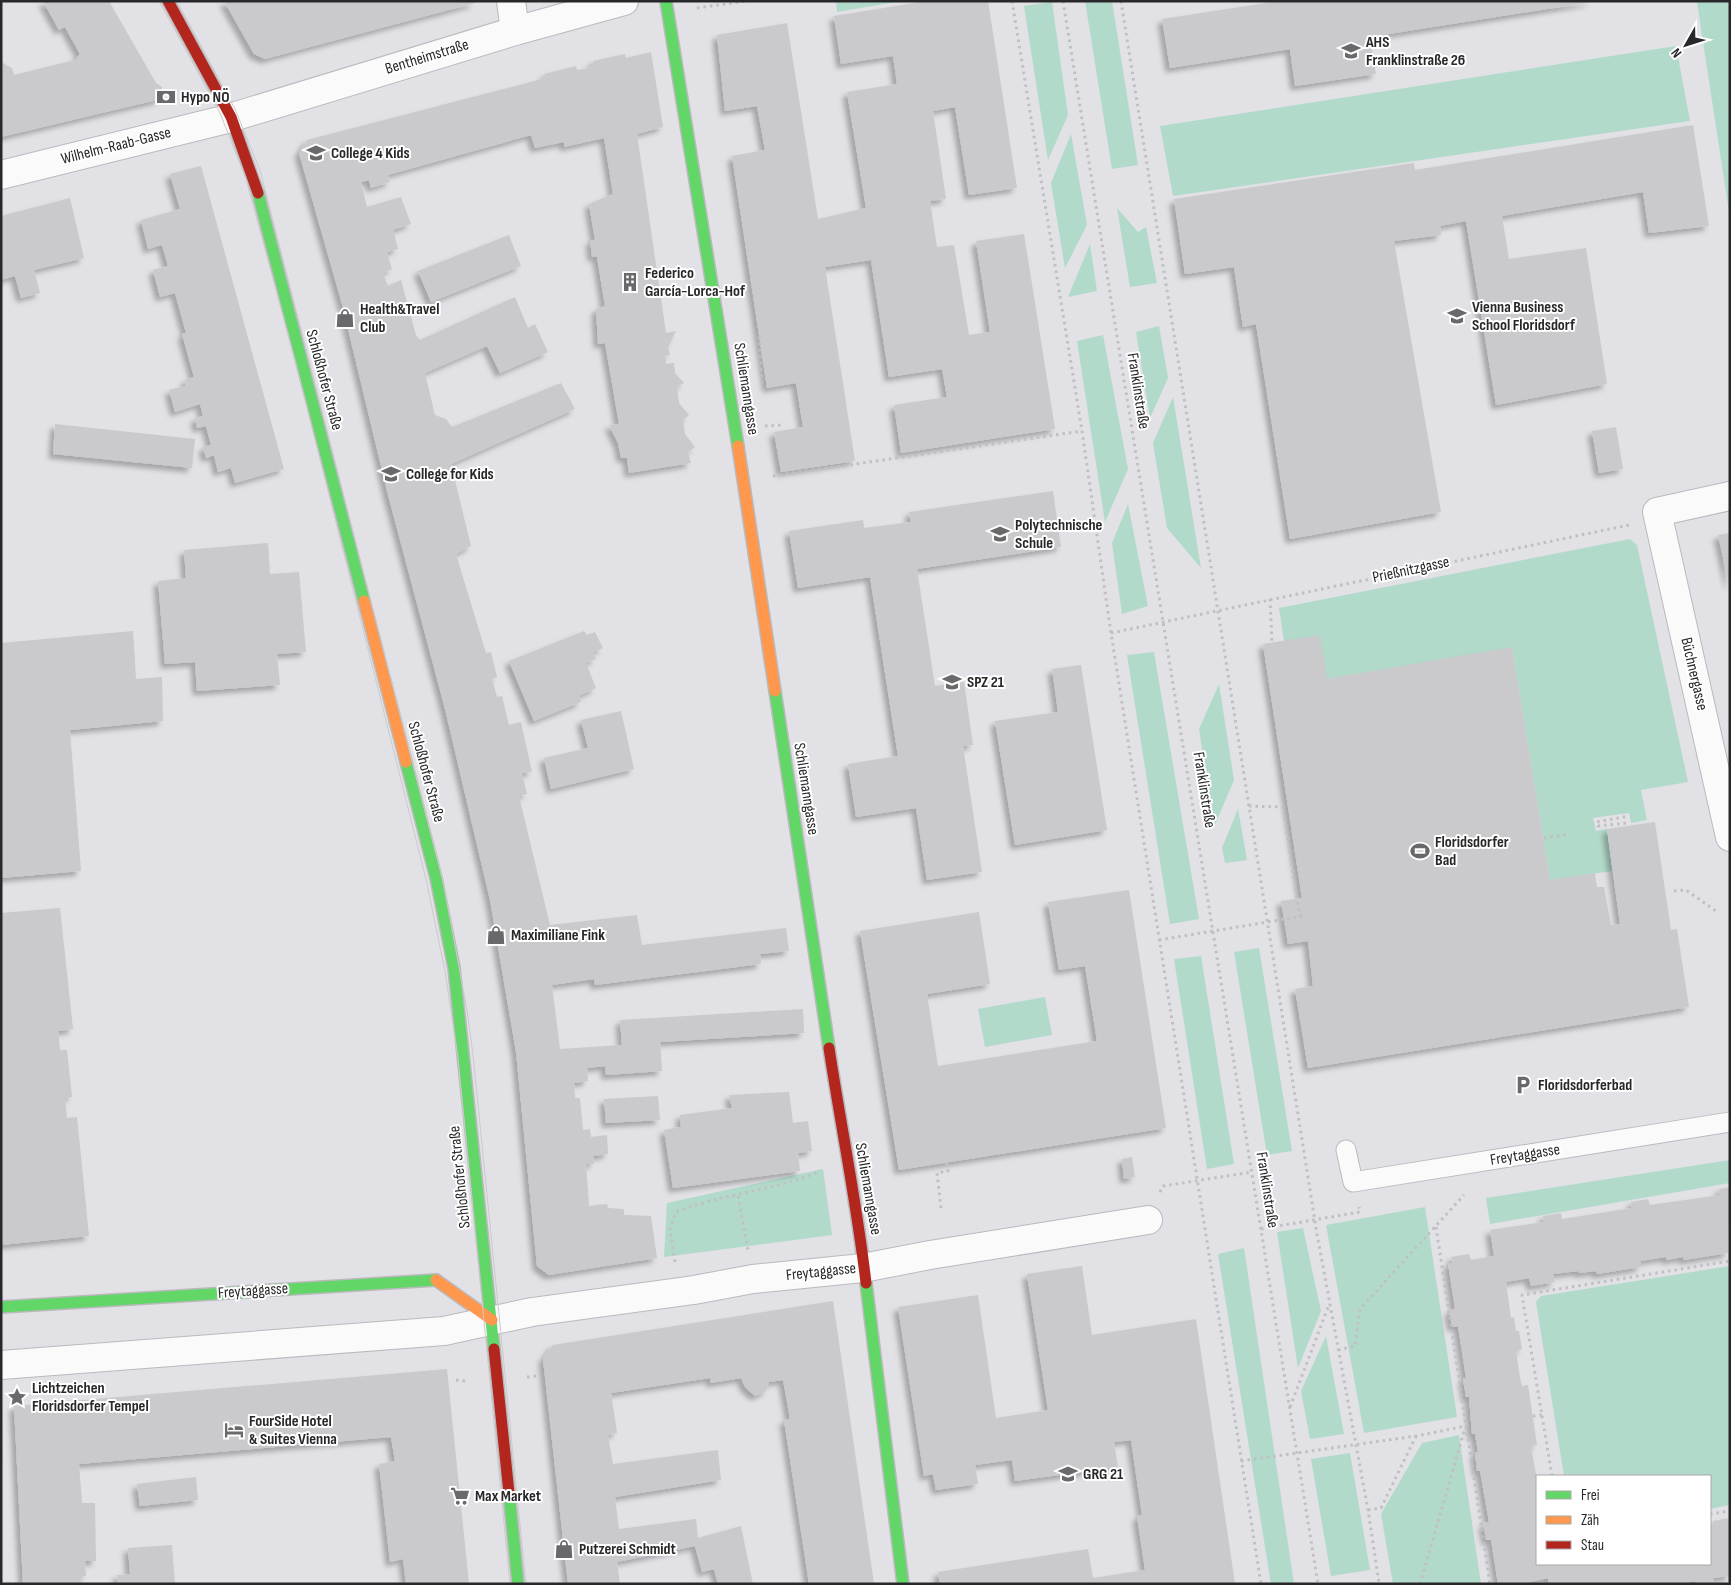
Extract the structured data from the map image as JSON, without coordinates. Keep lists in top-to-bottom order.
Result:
{
  "streets": {
    "street": [
      "Bentheimstraße",
      "Wilhelm-Raab-Gasse",
      "Schloßhofer Straße",
      "Schliemanngasse",
      "Büchnergasse",
      "Freytaggasse"
    ],
    "path": ["Franklinstraße", "Prießnitzgasse"]
  },
  "crossings": [
    ["Bentheimstraße", "Wilhelm-Raab-Gasse"],
    ["Bentheimstraße", "Schloßhofer Straße"],
    ["Wilhelm-Raab-Gasse", "Schloßhofer Straße"],
    ["Schloßhofer Straße", "Freytaggasse"],
    ["Schliemanngasse", "Freytaggasse"],
    ["Franklinstraße", "Prießnitzgasse"],
    ["Prießnitzgasse", "Büchnergasse"]
  ],
  "places": {
    "school or university": [
      "AHS Franklinstraße 26",
      "College 4 Kids",
      "Vienna Business School Floridsdorf",
      "College for Kids",
      "Polytechnische Schule",
      "SPZ 21",
      "GRG 21"
    ],
    "bank": ["Hypo NÖ"],
    "building": ["Federico García-Lorca-Hof"],
    "shop": ["Health&Travel Club", "Maximiliane Fink", "Putzerei Schmidt"],
    "sports": ["Floridsdorfer Bad"],
    "parking": ["Floridsdorferbad"],
    "place": ["Lichtzeichen Floridsdorfer Tempel"],
    "hotel": ["FourSide Hotel & Suites Vienna"],
    "supermarket": ["Max Market"]
  },
  "legend": ["Frei", "Zäh", "Stau"],
  "north": "bottom left"
}
